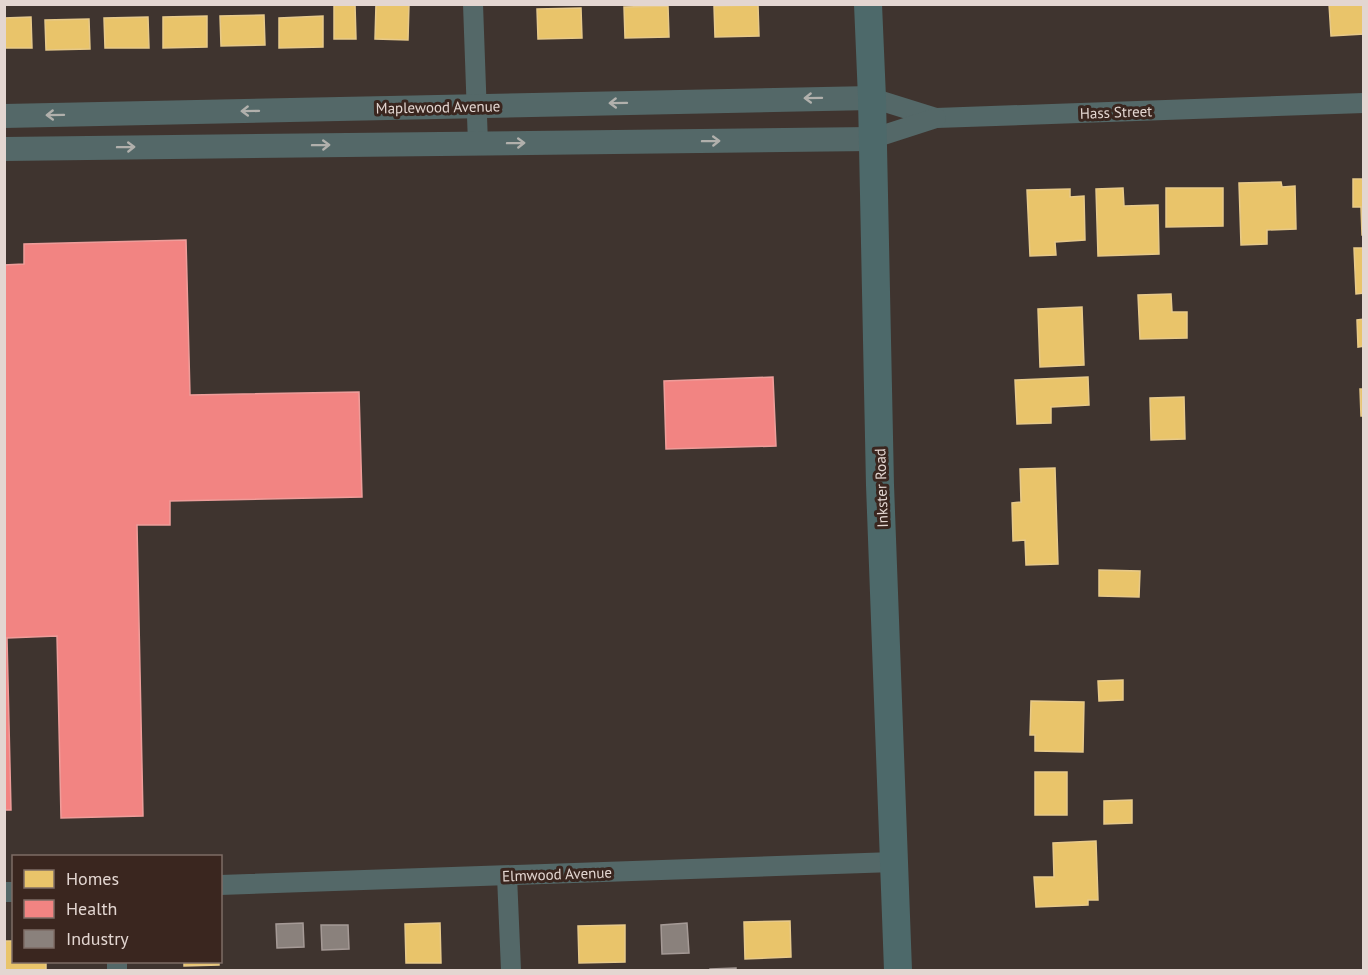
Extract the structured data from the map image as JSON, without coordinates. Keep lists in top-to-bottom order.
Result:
{
  "streets": {
    "main road": ["Inkster Road"],
    "street": ["Maplewood Avenue", "Hass Street", "Elmwood Avenue"]
  },
  "crossings": [
    ["Maplewood Avenue", "Hass Street"],
    ["Maplewood Avenue", "Inkster Road"],
    ["Hass Street", "Inkster Road"],
    ["Inkster Road", "Elmwood Avenue"]
  ],
  "legend": ["Homes", "Health", "Industry"]
}
